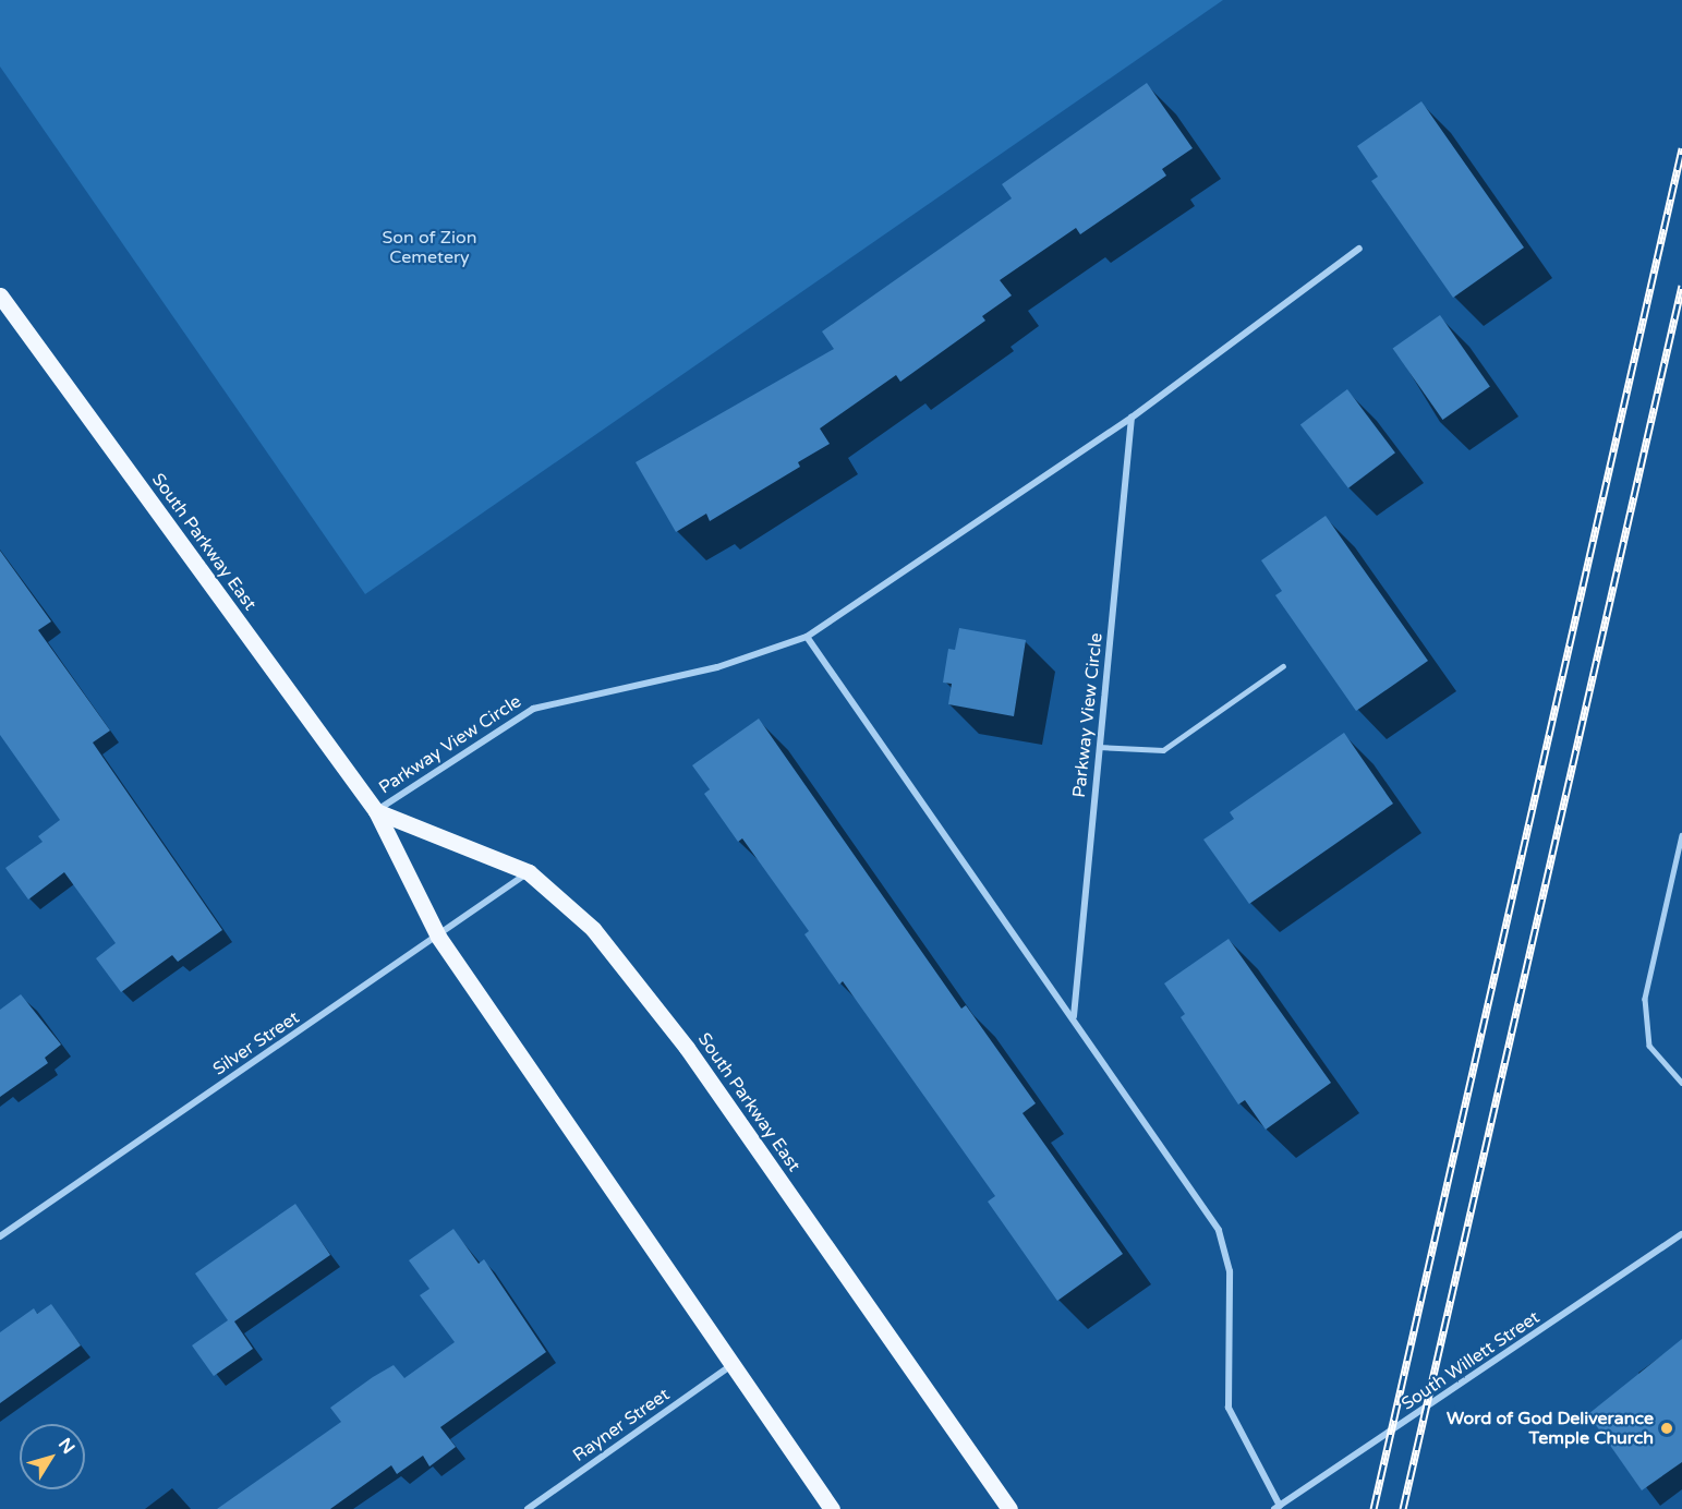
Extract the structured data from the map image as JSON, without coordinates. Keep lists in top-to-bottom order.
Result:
{
  "streets": {
    "main road": ["South Parkway East"],
    "street": [
      "Parkway View Circle",
      "Silver Street",
      "South Willett Street",
      "Rayner Street"
    ]
  },
  "crossings": [
    ["South Parkway East", "Parkway View Circle"],
    ["South Parkway East", "Silver Street"],
    ["South Parkway East", "Rayner Street"]
  ],
  "parks": ["Son of Zion Cemetery"],
  "places": ["Word of God Deliverance Temple Church"],
  "north": "top right"
}
